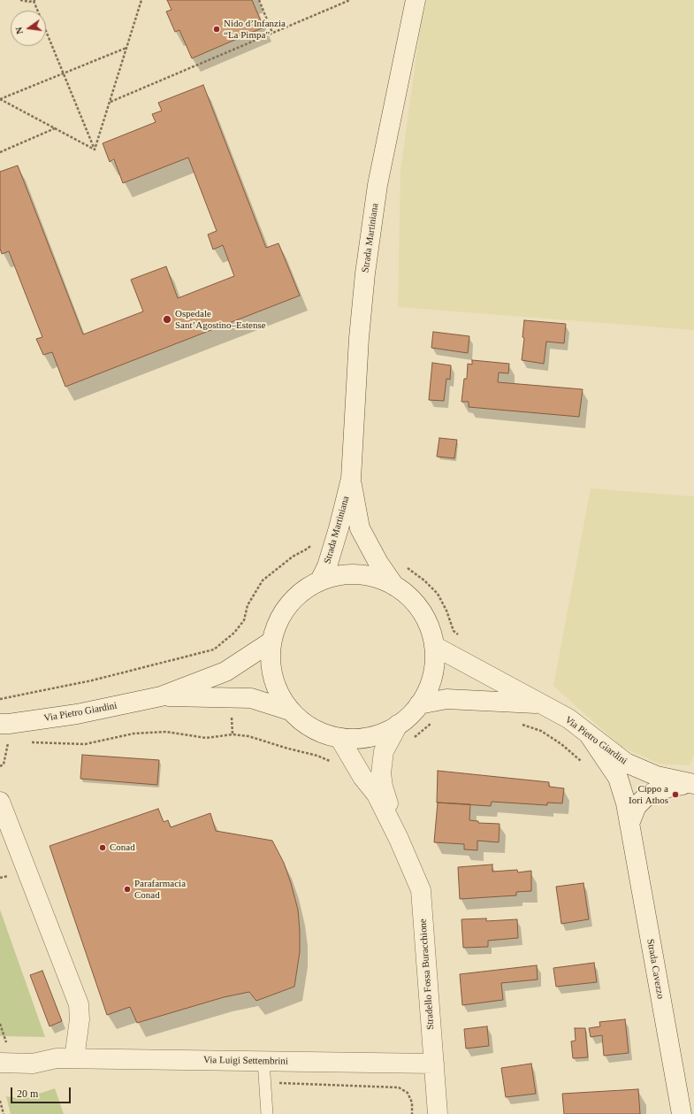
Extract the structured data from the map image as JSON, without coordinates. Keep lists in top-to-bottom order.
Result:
{
  "streets": {
    "street": [
      "Strada Martiniana",
      "Via Pietro Giardini",
      "Strada Cavezzo",
      "Stradello Fossa Buracchione",
      "Via Luigi Settembrini"
    ]
  },
  "crossings": [
    ["Strada Martiniana", "Via Pietro Giardini"],
    ["Via Pietro Giardini", "Strada Cavezzo"],
    ["Stradello Fossa Buracchione", "Via Luigi Settembrini"]
  ],
  "places": [
    "Nido d’Infanzia “La Pimpa”",
    "Ospedale Sant’Agostino–Estense",
    "Cippo a Iori Athos",
    "Conad",
    "Parafarmacia Conad"
  ],
  "scale_bar": "20 m",
  "north": "left"
}
